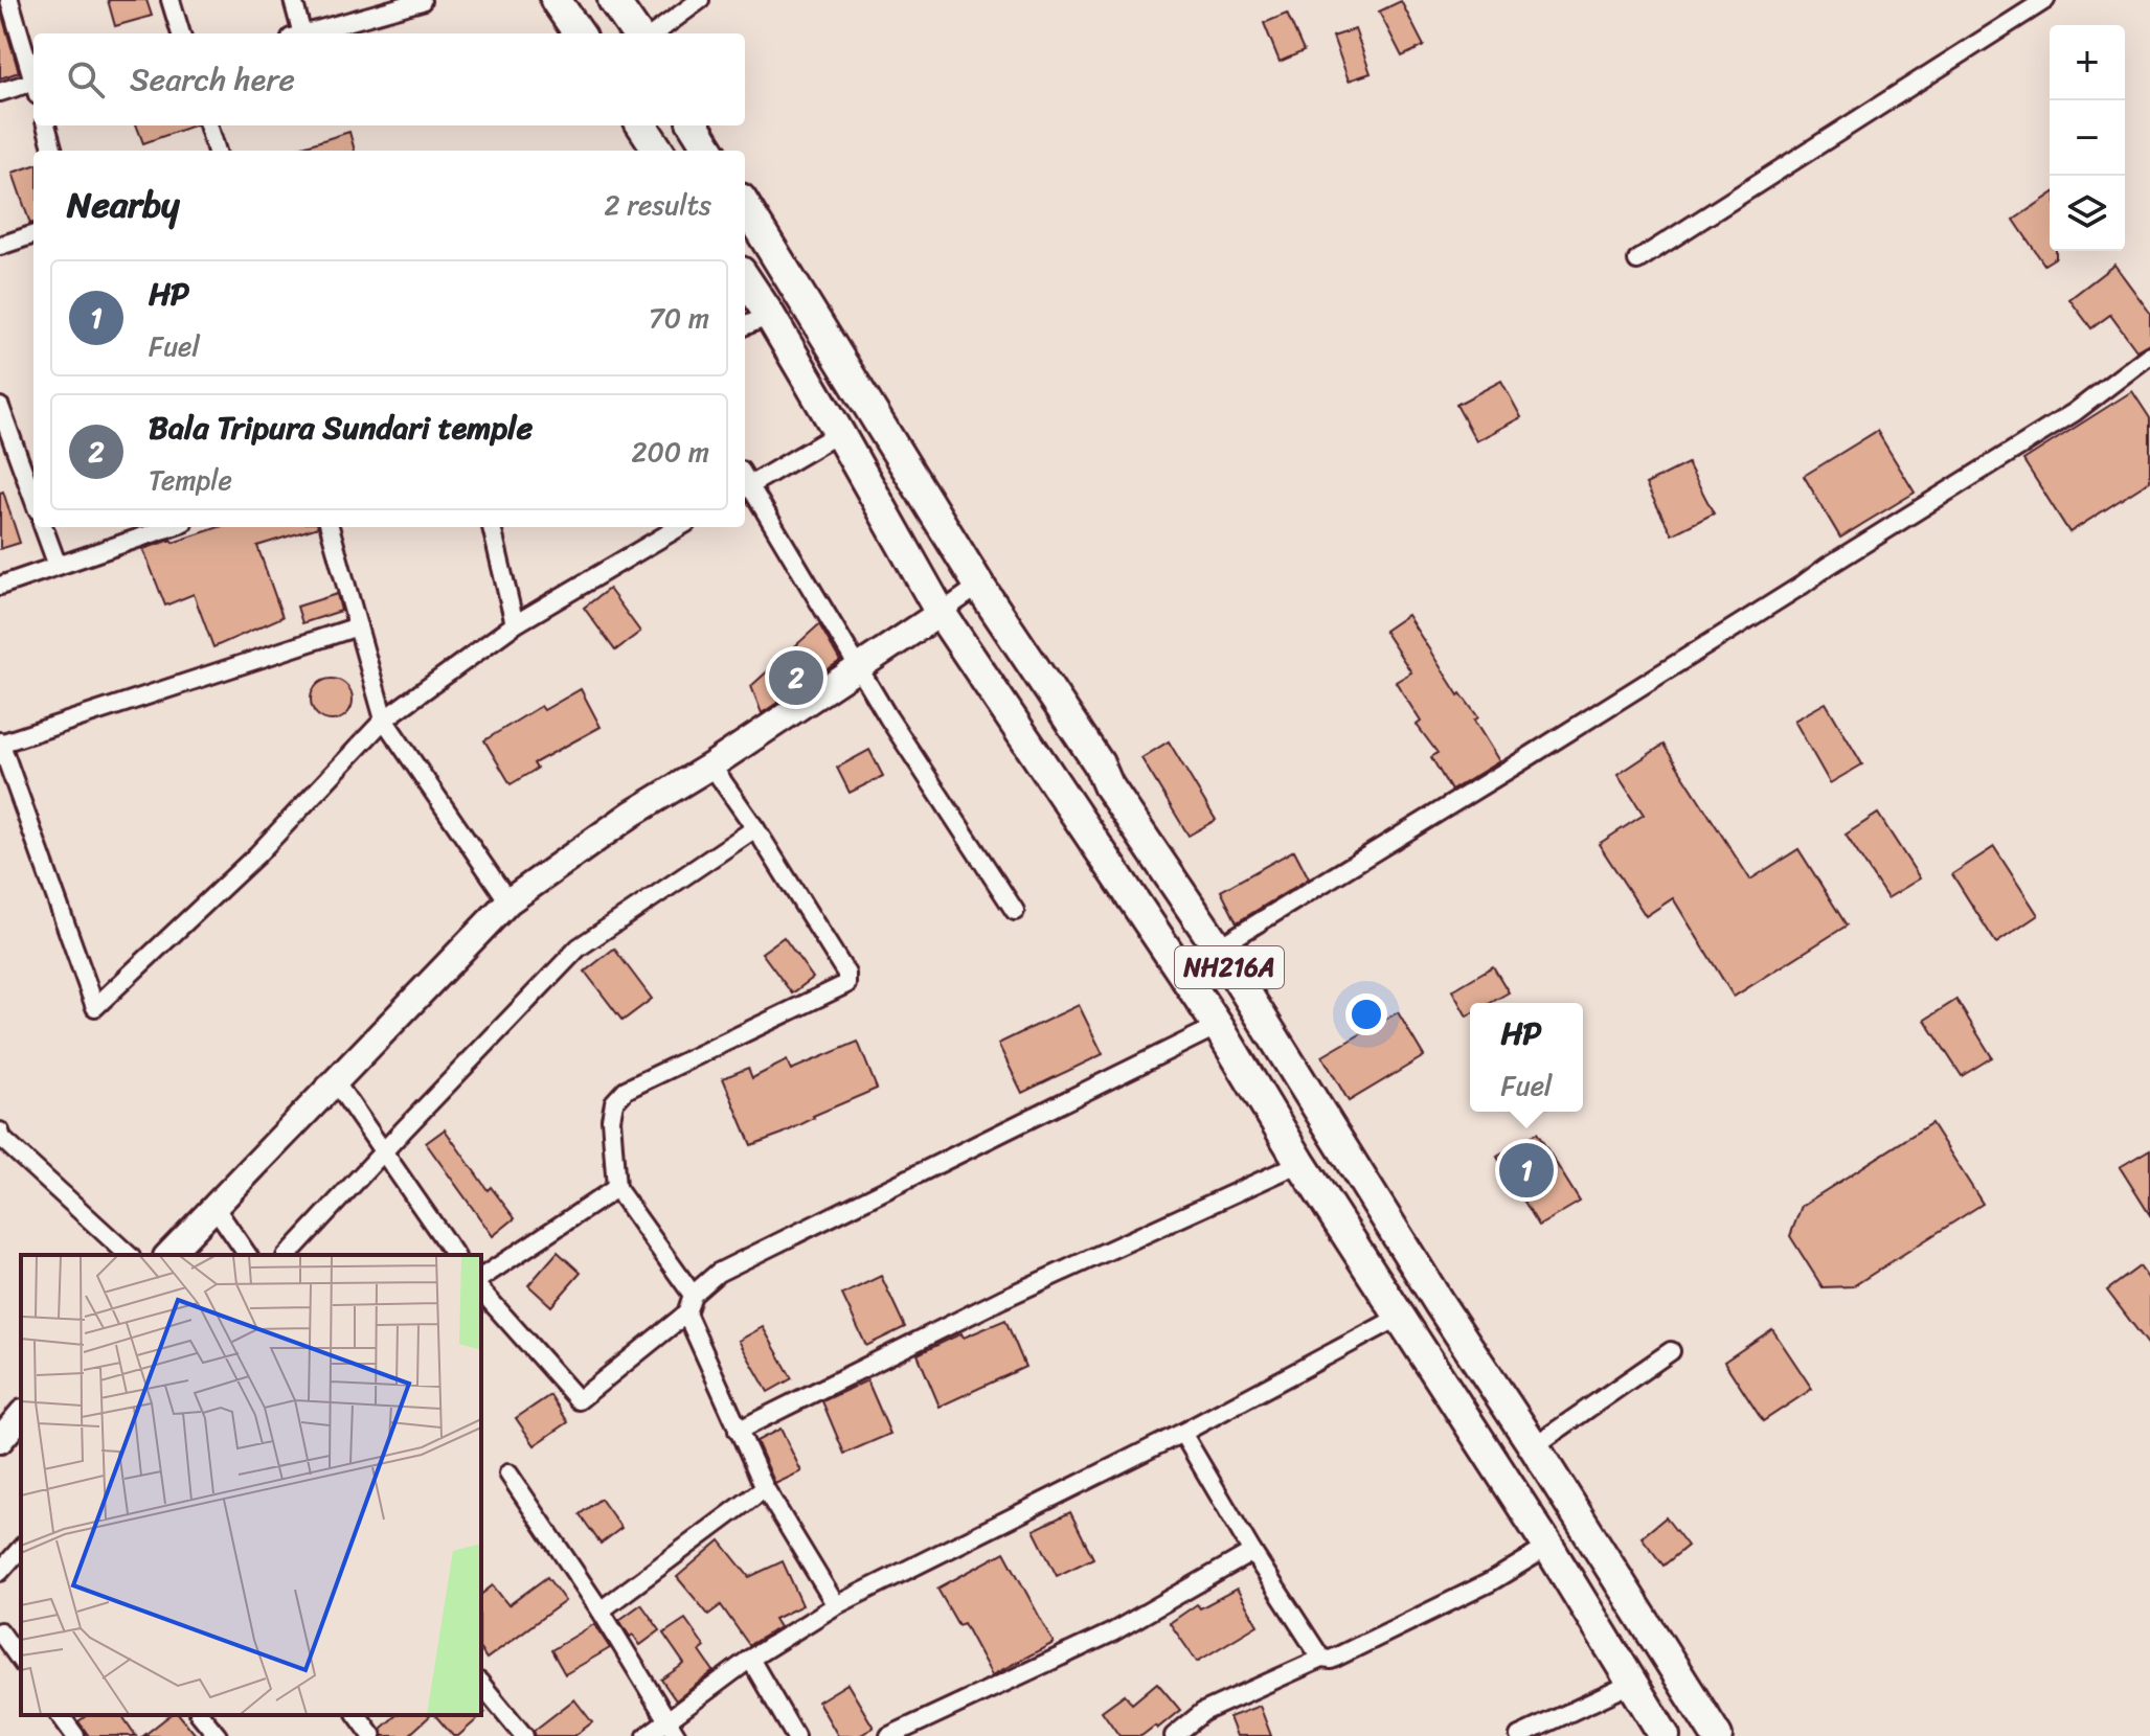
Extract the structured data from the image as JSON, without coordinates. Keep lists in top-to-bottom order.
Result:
{
  "streets": {
    "highway": ["NH216A"]
  },
  "page": {
    "map_buttons": ["+", "−"],
    "search": "Search here",
    "heading": ["Nearby", "2 results"],
    "list": [
      {
        "mark": "1",
        "name": "HP",
        "note": "Fuel",
        "value": "70 m"
      },
      {
        "mark": "2",
        "name": "Bala Tripura Sundari temple",
        "note": "Temple",
        "value": "200 m"
      }
    ],
    "pins": ["2", "1"],
    "popup": ["HP", "Fuel"]
  }
}
